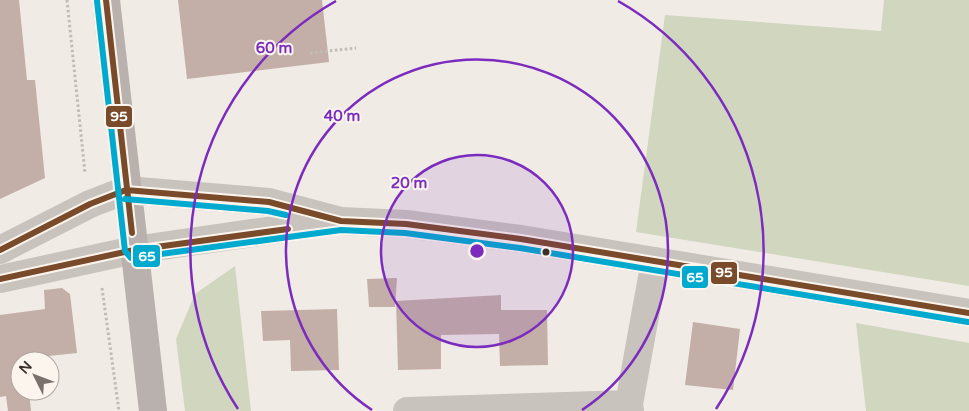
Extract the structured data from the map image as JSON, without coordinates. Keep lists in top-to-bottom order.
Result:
{
  "lines": ["transit line 95", "transit line 65"],
  "north": "top left",
  "rings": ["60 m", "40 m", "20 m"]
}
